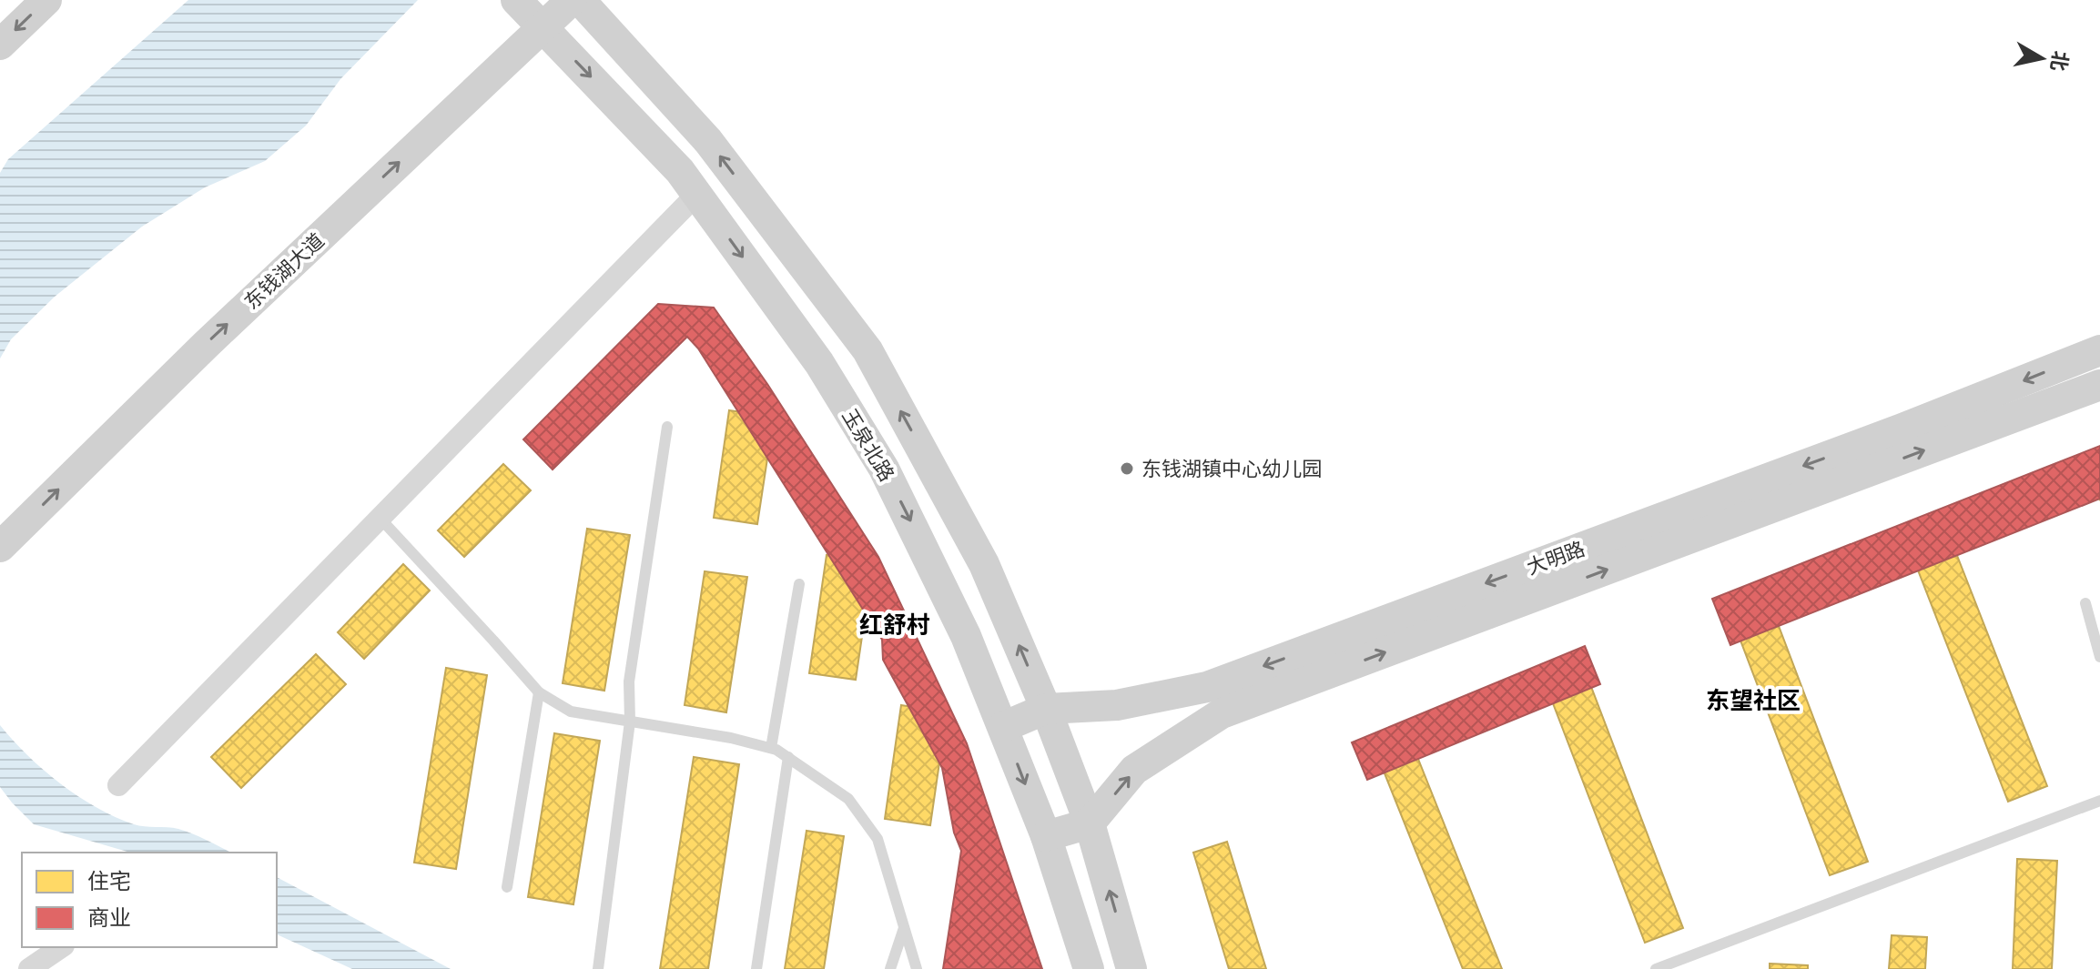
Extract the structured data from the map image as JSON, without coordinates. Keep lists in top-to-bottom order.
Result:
{
  "streets": {
    "street": ["东钱湖大道", "玉泉北路", "大明路"]
  },
  "crossings": [
    ["东钱湖大道", "玉泉北路"],
    ["玉泉北路", "大明路"]
  ],
  "districts": ["红舒村", "东望社区"],
  "places": ["东钱湖镇中心幼儿园"],
  "legend": ["住宅", "商业"],
  "north": "right"
}
